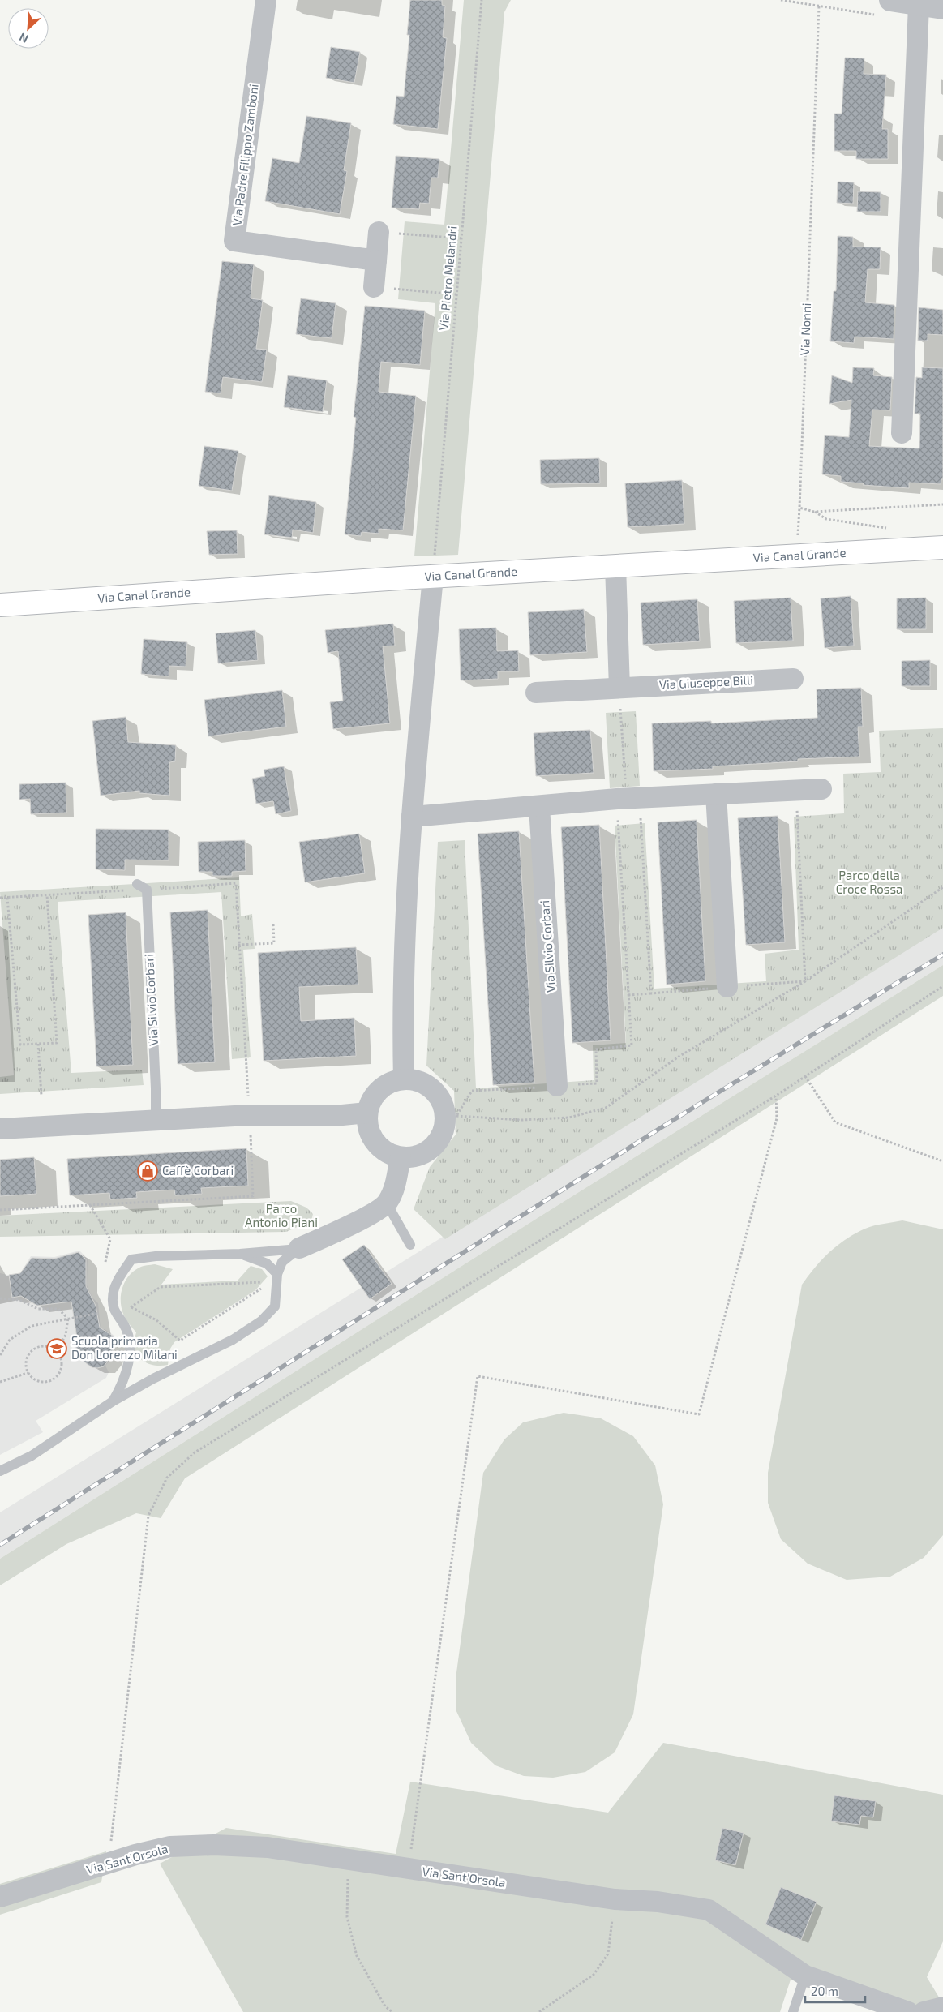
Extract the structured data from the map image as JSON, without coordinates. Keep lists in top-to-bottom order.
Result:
{
  "streets": {
    "main road": ["Via Canal Grande"],
    "street": [
      "Via Padre Filippo Zamboni",
      "Via Giuseppe Billi",
      "Via Silvio Corbari",
      "Via Sant'Orsola"
    ],
    "path": ["Via Pietro Melandri", "Via Nonni"]
  },
  "crossings": [
    ["Via Pietro Melandri", "Via Canal Grande"]
  ],
  "parks": ["Parco della Croce Rossa", "Parco Antonio Piani"],
  "places": {
    "shop": ["Caffè Corbari"],
    "school or university": ["Scuola primaria Don Lorenzo Milani"]
  },
  "scale_bar": "20 m",
  "north": "bottom left"
}
